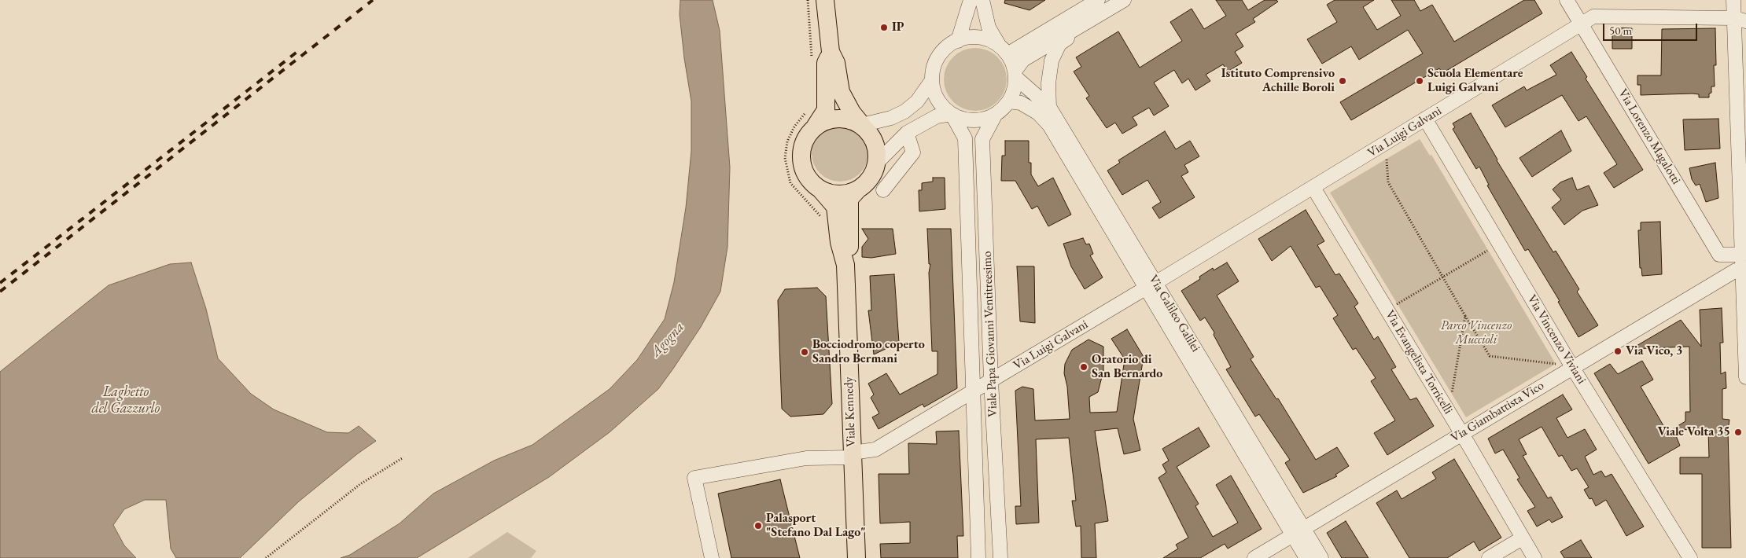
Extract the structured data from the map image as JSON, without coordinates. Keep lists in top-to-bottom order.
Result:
{
  "streets": {
    "main road": ["Viale Kennedy"],
    "street": [
      "Via Luigi Galvani",
      "Via Lorenzo Magalotti",
      "Via Galileo Galilei",
      "Viale Papa Giovanni Ventitreesimo",
      "Via Vincenzo Viviani",
      "Via Evangelista Torricelli",
      "Via Giambattista Vico"
    ]
  },
  "crossings": [
    ["Via Luigi Galvani", "Via Lorenzo Magalotti"],
    ["Via Luigi Galvani", "Via Galileo Galilei"],
    ["Via Luigi Galvani", "Viale Papa Giovanni Ventitreesimo"],
    ["Via Luigi Galvani", "Via Vincenzo Viviani"],
    ["Via Luigi Galvani", "Via Evangelista Torricelli"],
    ["Via Luigi Galvani", "Viale Kennedy"],
    ["Via Galileo Galilei", "Viale Papa Giovanni Ventitreesimo"],
    ["Via Galileo Galilei", "Via Giambattista Vico"],
    ["Via Vincenzo Viviani", "Via Giambattista Vico"],
    ["Via Evangelista Torricelli", "Via Giambattista Vico"]
  ],
  "water": ["Agogna", "Laghetto del Gazzurlo"],
  "parks": ["Parco Vincenzo Muccioli"],
  "places": [
    "IP",
    "Istituto Comprensivo Achille Boroli",
    "Scuola Elementare Luigi Galvani",
    "Via Vico, 3",
    "Bocciodromo coperto Sandro Bermani",
    "Oratorio di San Bernardo",
    "Viale Volta 35",
    "Palasport \"Stefano Dal Lago\""
  ],
  "scale_bar": "50 m"
}
